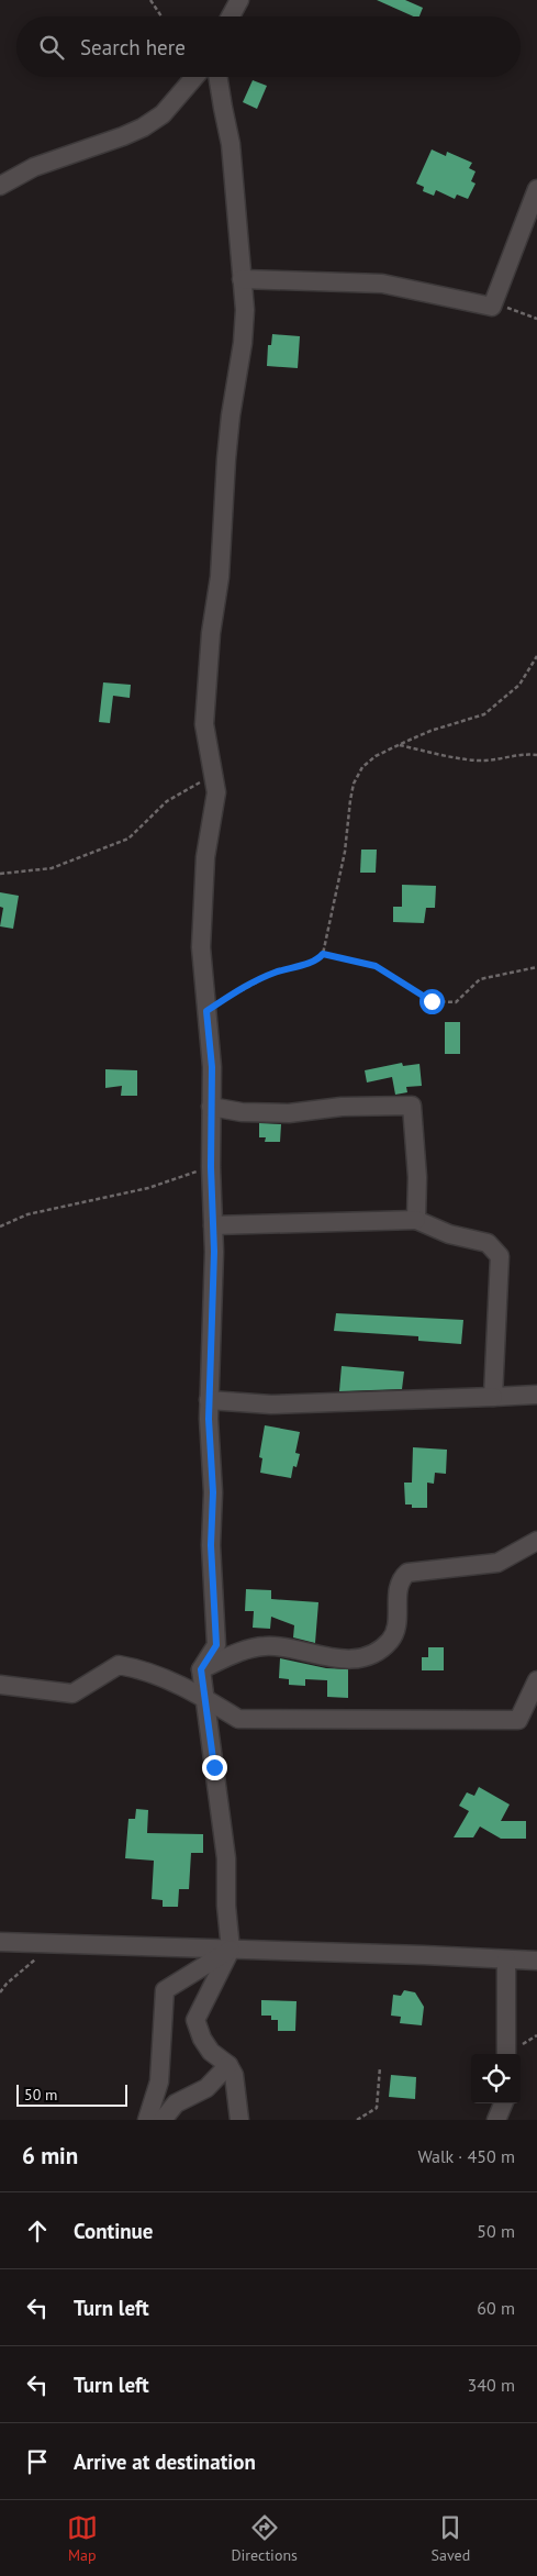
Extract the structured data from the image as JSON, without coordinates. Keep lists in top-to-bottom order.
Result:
{
  "scale_bar": "50 m",
  "page": {
    "search": "Search here",
    "scale": "50 m",
    "heading": ["6 min", "Walk · 450 m"],
    "list": [
      ["Continue", "50 m"],
      ["Turn left", "60 m"],
      ["Turn left", "340 m"],
      "Arrive at destination"
    ],
    "nav": ["Map", "Directions", "Saved"]
  }
}
